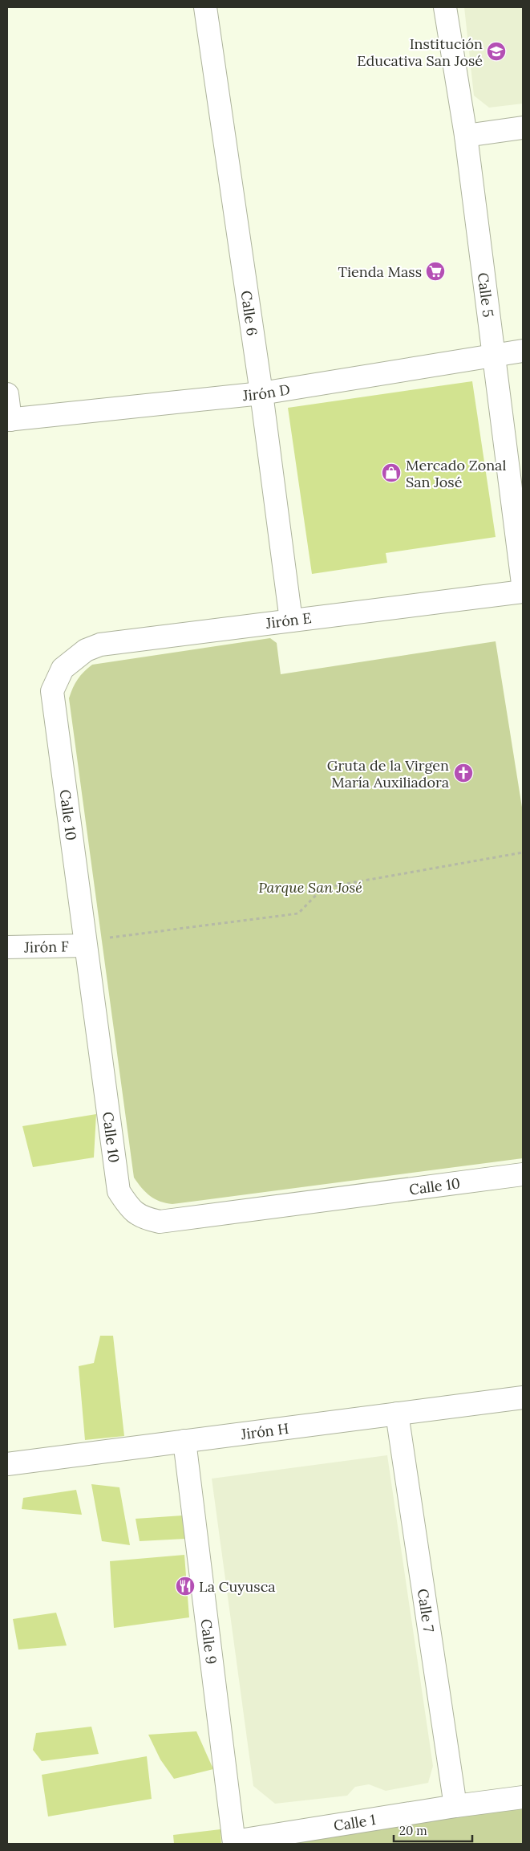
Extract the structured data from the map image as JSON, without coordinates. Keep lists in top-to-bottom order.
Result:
{
  "streets": {
    "street": [
      "Calle 5",
      "Calle 6",
      "Jirón D",
      "Jirón E",
      "Calle 10",
      "Jirón F",
      "Jirón H",
      "Calle 7",
      "Calle 9",
      "Calle 1"
    ]
  },
  "crossings": [
    ["Calle 5", "Jirón D"],
    ["Calle 6", "Jirón D"],
    ["Calle 6", "Jirón E"],
    ["Jirón E", "Calle 10"],
    ["Calle 10", "Jirón F"],
    ["Jirón H", "Calle 7"],
    ["Jirón H", "Calle 9"],
    ["Calle 7", "Calle 1"],
    ["Calle 9", "Calle 1"]
  ],
  "parks": ["Parque San José"],
  "places": {
    "school or university": ["Institución Educativa San José"],
    "supermarket": ["Tienda Mass"],
    "shop": ["Mercado Zonal San José"],
    "church": ["Gruta de la Virgen María Auxiliadora"],
    "restaurant": ["La Cuyusca"]
  },
  "scale_bar": "20 m"
}
